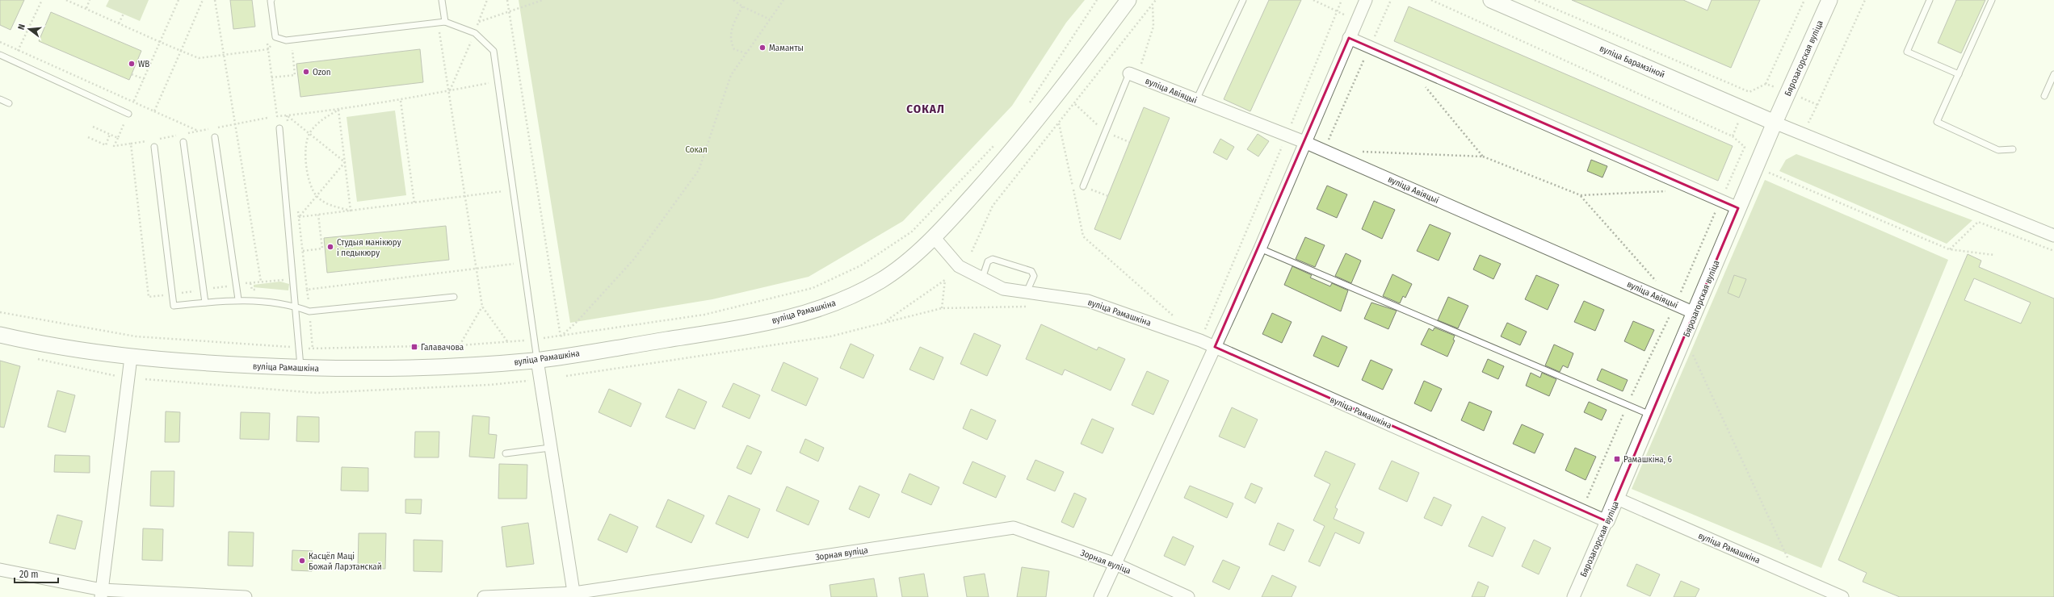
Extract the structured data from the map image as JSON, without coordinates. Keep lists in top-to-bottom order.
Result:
{
  "streets": {
    "street": [
      "Бярозагорская вуліца",
      "вуліца Барамзіной",
      "вуліца Авіяцыі",
      "вуліца Рамашкіна",
      "Зорная вуліца"
    ]
  },
  "crossings": [
    ["Бярозагорская вуліца", "вуліца Барамзіной"],
    ["Бярозагорская вуліца", "вуліца Авіяцыі"],
    ["Бярозагорская вуліца", "вуліца Рамашкіна"]
  ],
  "districts": ["СОКАЛ"],
  "parks": ["Сокал"],
  "places": {
    "other": [
      "Маманты",
      "WB",
      "Ozon",
      "Студыя манікюру і педыкюру",
      "Касцёл Маці Божай Ларэтанскай"
    ],
    "transit": ["Галавачова", "Рамашкіна, 6"]
  },
  "scale_bar": "20 m",
  "north": "left"
}
